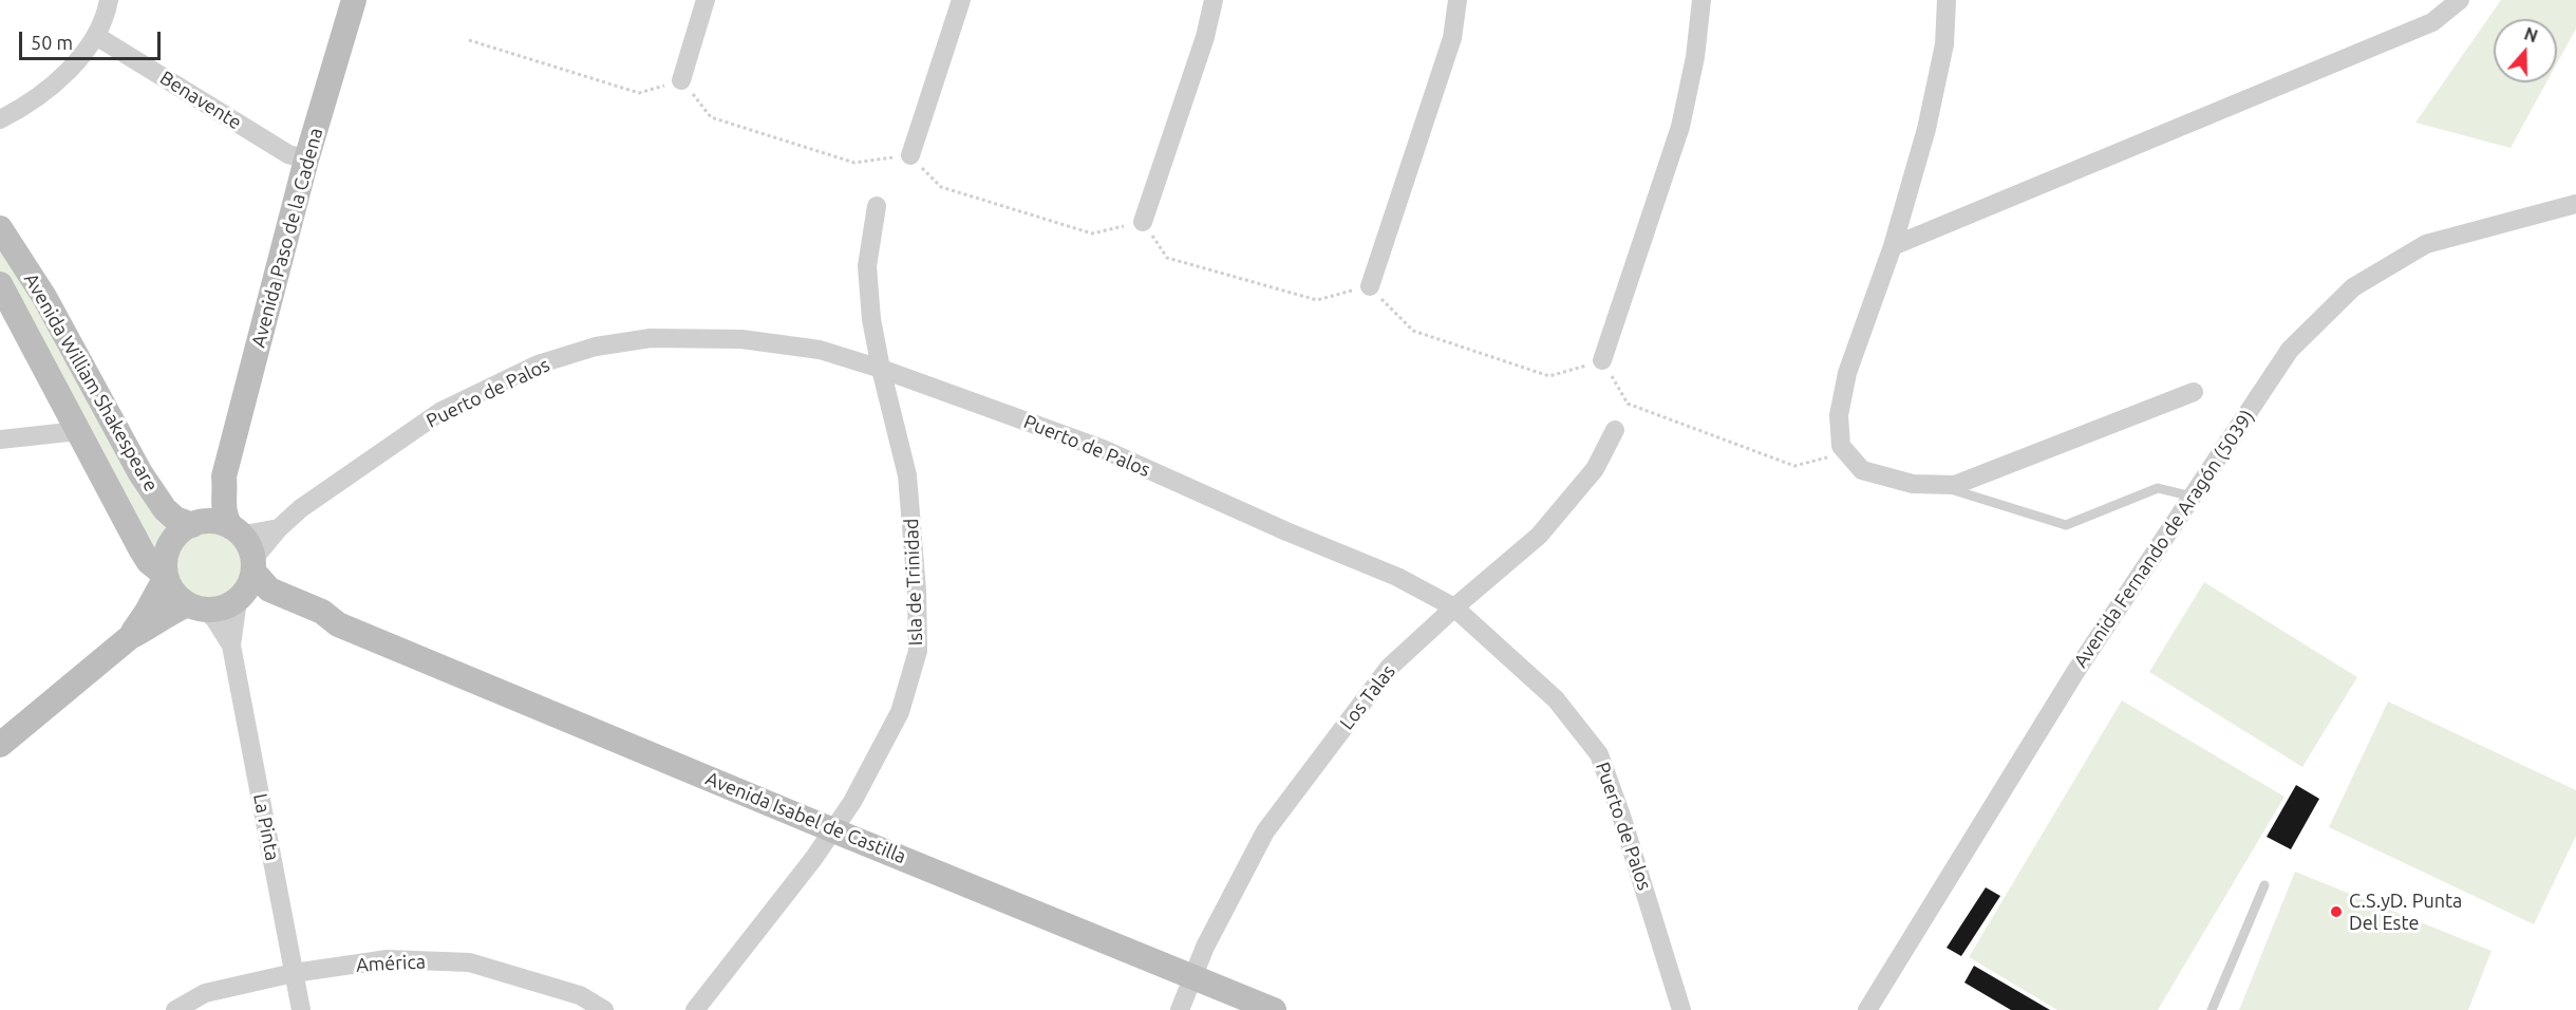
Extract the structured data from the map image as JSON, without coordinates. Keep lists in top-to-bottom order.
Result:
{
  "streets": {
    "street": [
      "Benavente",
      "Avenida Paso de la Cadena",
      "Avenida William Shakespeare",
      "Puerto de Palos",
      "Avenida Fernando de Aragón (5039)",
      "Isla de Trinidad",
      "Los Talas",
      "Avenida Isabel de Castilla",
      "La Pinta",
      "América"
    ]
  },
  "crossings": [
    ["Benavente", "Avenida Paso de la Cadena"],
    ["Avenida Paso de la Cadena", "Avenida William Shakespeare"],
    ["Avenida Paso de la Cadena", "Puerto de Palos"],
    ["Avenida Paso de la Cadena", "La Pinta"],
    ["Avenida William Shakespeare", "Puerto de Palos"],
    ["Avenida William Shakespeare", "La Pinta"],
    ["Puerto de Palos", "Isla de Trinidad"],
    ["Puerto de Palos", "Los Talas"],
    ["Puerto de Palos", "La Pinta"],
    ["Isla de Trinidad", "Avenida Isabel de Castilla"],
    ["Los Talas", "Avenida Isabel de Castilla"],
    ["La Pinta", "América"]
  ],
  "places": ["C.S.yD. Punta Del Este"],
  "scale_bar": "50 m",
  "north": "top"
}
